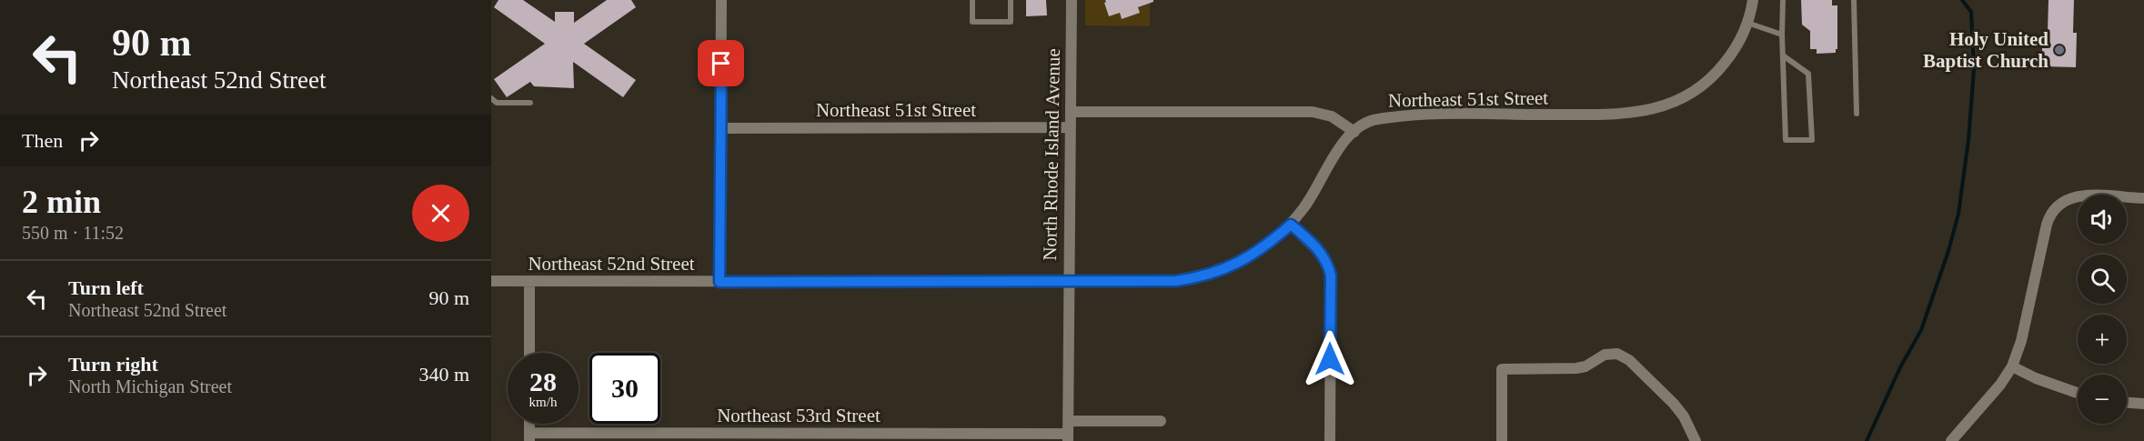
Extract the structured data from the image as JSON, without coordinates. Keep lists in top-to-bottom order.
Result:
{
  "streets": {
    "street": [
      "Northeast 51st Street",
      "North Rhode Island Avenue",
      "Northeast 52nd Street",
      "Northeast 53rd Street"
    ]
  },
  "crossings": [
    ["Northeast 51st Street", "North Rhode Island Avenue"],
    ["Northeast 51st Street", "Northeast 52nd Street"],
    ["North Rhode Island Avenue", "Northeast 52nd Street"],
    ["North Rhode Island Avenue", "Northeast 53rd Street"]
  ],
  "places": ["Holy United Baptist Church"],
  "page": {
    "turn": ["90 m", "Northeast 52nd Street"],
    "then": "Then",
    "heading": ["2 min", "550 m · 11:52"],
    "map_buttons": ["+", "−"],
    "list": [
      {
        "name": "Turn left",
        "note": "Northeast 52nd Street",
        "value": "90 m"
      },
      {
        "name": "Turn right",
        "note": "North Michigan Street",
        "value": "340 m"
      }
    ],
    "speed": "28 km/h",
    "limit": "30"
  }
}
